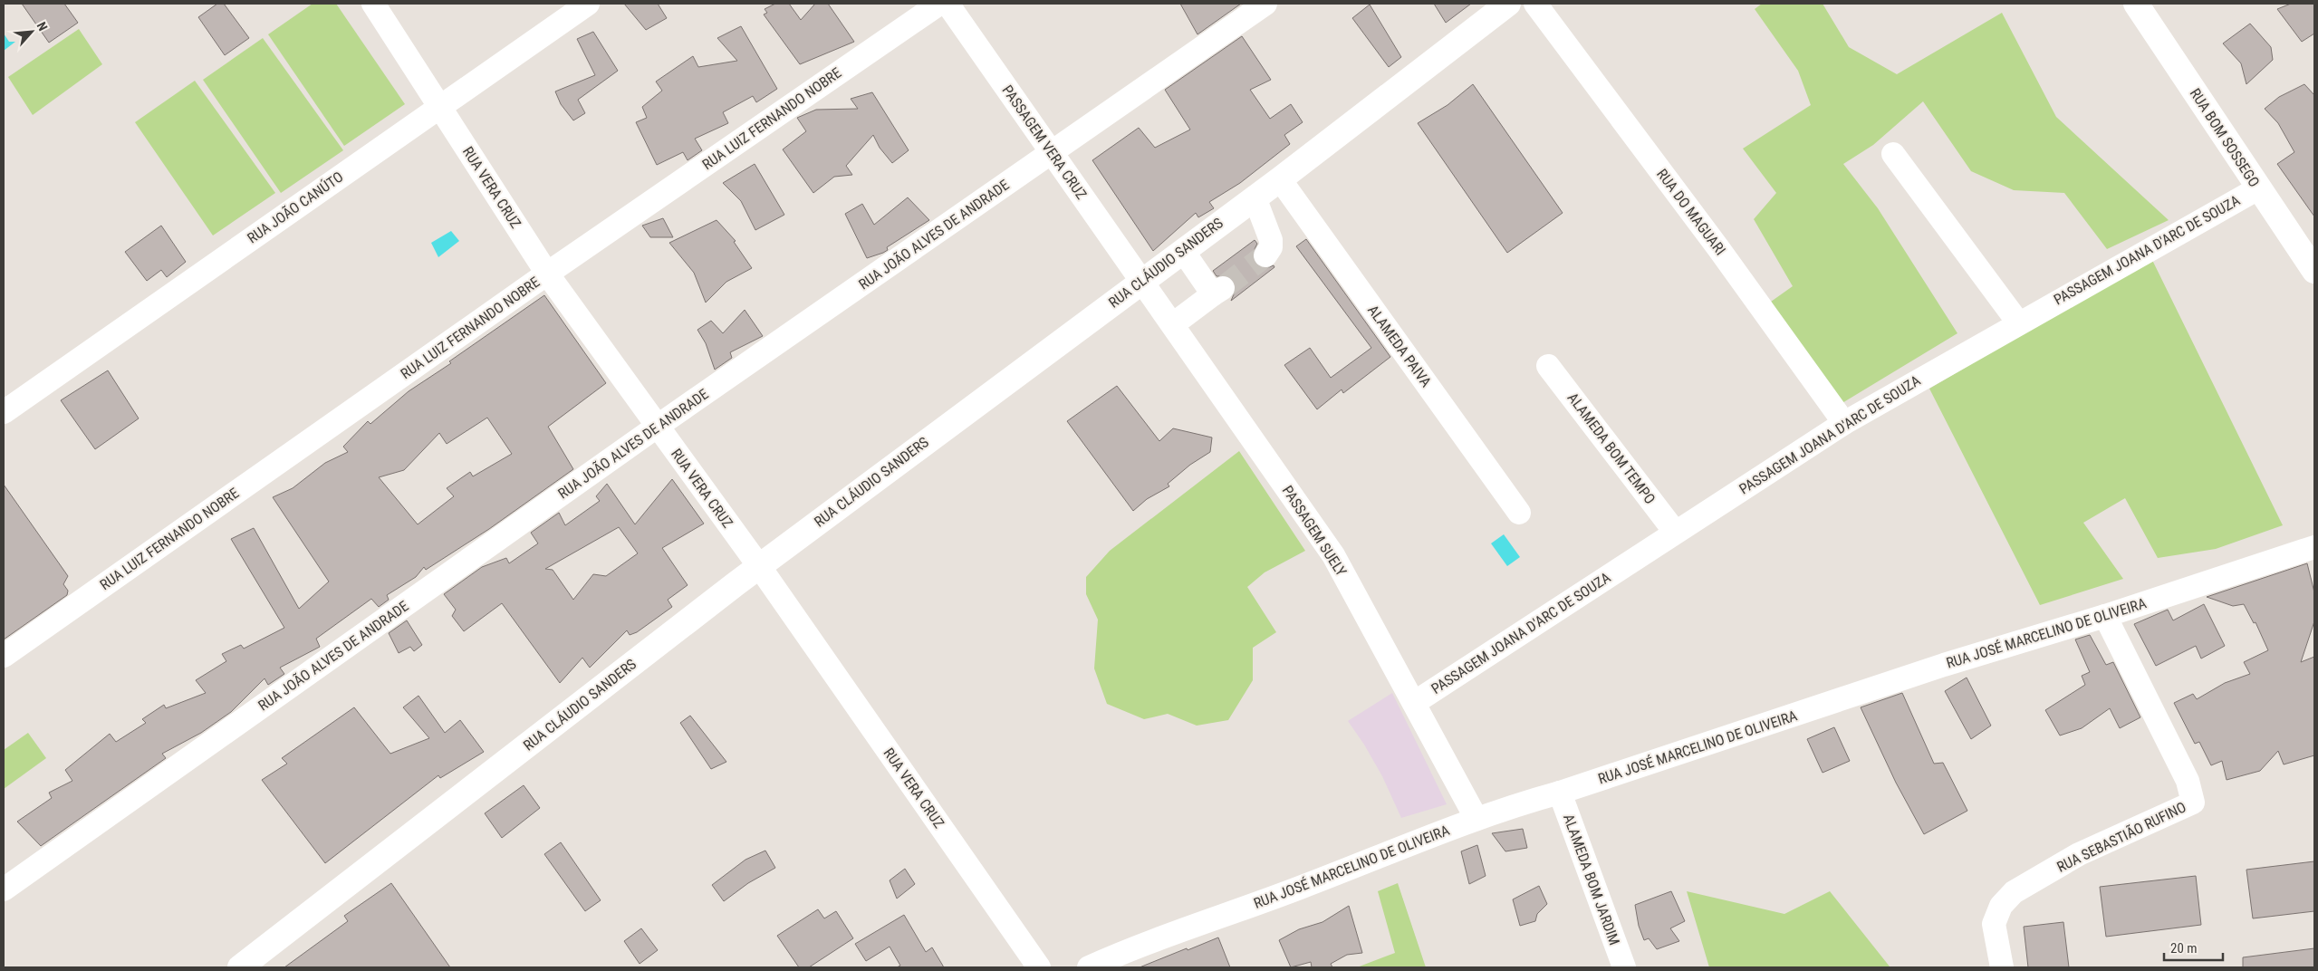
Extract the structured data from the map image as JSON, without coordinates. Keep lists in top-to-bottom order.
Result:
{
  "streets": {
    "main road": ["RUA BOM SOSSEGO", "RUA CLÁUDIO SANDERS"],
    "street": [
      "RUA LUIZ FERNANDO NOBRE",
      "PASSAGEM VERA CRUZ",
      "RUA VERA CRUZ",
      "RUA JOÃO CANÚTO",
      "RUA DO MAGUARI",
      "RUA JOÃO ALVES DE ANDRADE",
      "PASSAGEM JOANA D'ARC DE SOUZA",
      "ALAMEDA PAIVA",
      "ALAMEDA BOM TEMPO",
      "PASSAGEM SUELY",
      "RUA JOSÉ MARCELINO DE OLIVEIRA",
      "RUA SEBASTIÃO RUFINO",
      "ALAMEDA BOM JARDIM"
    ]
  },
  "crossings": [
    ["RUA LUIZ FERNANDO NOBRE", "RUA VERA CRUZ"],
    ["RUA BOM SOSSEGO", "PASSAGEM JOANA D'ARC DE SOUZA"],
    ["PASSAGEM VERA CRUZ", "RUA JOÃO ALVES DE ANDRADE"],
    ["PASSAGEM VERA CRUZ", "RUA CLÁUDIO SANDERS"],
    ["PASSAGEM VERA CRUZ", "PASSAGEM SUELY"],
    ["RUA VERA CRUZ", "RUA JOÃO CANÚTO"],
    ["RUA VERA CRUZ", "RUA JOÃO ALVES DE ANDRADE"],
    ["RUA VERA CRUZ", "RUA CLÁUDIO SANDERS"],
    ["RUA DO MAGUARI", "PASSAGEM JOANA D'ARC DE SOUZA"],
    ["PASSAGEM JOANA D'ARC DE SOUZA", "ALAMEDA BOM TEMPO"],
    ["PASSAGEM JOANA D'ARC DE SOUZA", "PASSAGEM SUELY"],
    ["RUA CLÁUDIO SANDERS", "ALAMEDA PAIVA"],
    ["RUA CLÁUDIO SANDERS", "PASSAGEM SUELY"],
    ["PASSAGEM SUELY", "RUA JOSÉ MARCELINO DE OLIVEIRA"],
    ["RUA JOSÉ MARCELINO DE OLIVEIRA", "RUA SEBASTIÃO RUFINO"],
    ["RUA JOSÉ MARCELINO DE OLIVEIRA", "ALAMEDA BOM JARDIM"]
  ],
  "scale_bar": "20 m",
  "north": "top right"
}
